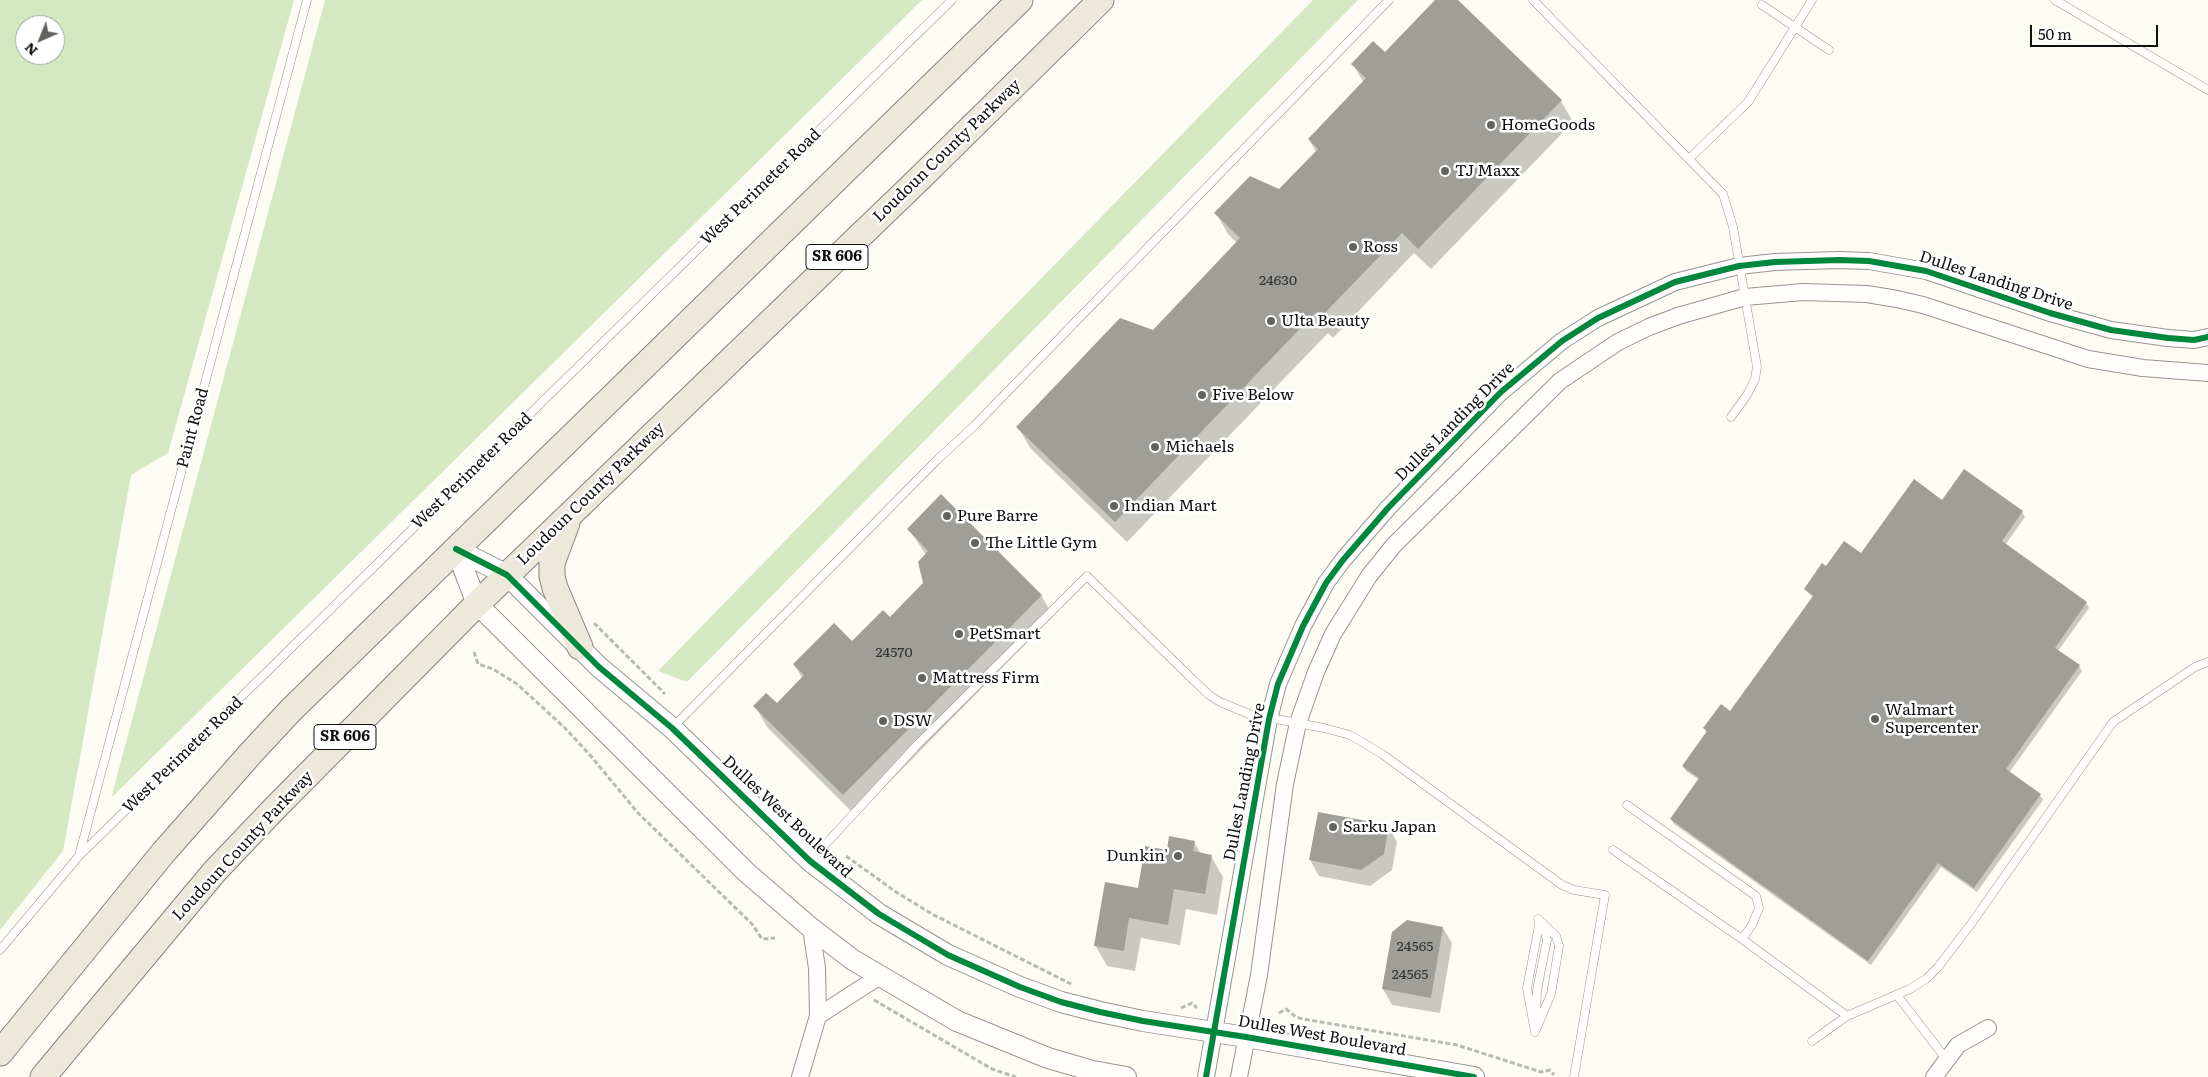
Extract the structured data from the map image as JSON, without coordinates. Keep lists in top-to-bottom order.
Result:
{
  "streets": {
    "main road": ["Loudoun County Parkway", "SR 606"],
    "street": ["Dulles Landing Drive", "Dulles West Boulevard"],
    "lane": ["West Perimeter Road", "Paint Road"]
  },
  "crossings": [
    ["Loudoun County Parkway", "Dulles West Boulevard"],
    ["West Perimeter Road", "Paint Road"],
    ["Dulles Landing Drive", "Dulles West Boulevard"]
  ],
  "places": [
    "HomeGoods",
    "TJ Maxx",
    "Ross",
    "Ulta Beauty",
    "Five Below",
    "Michaels",
    "Indian Mart",
    "Pure Barre",
    "The Little Gym",
    "PetSmart",
    "Mattress Firm",
    "Walmart Supercenter",
    "DSW",
    "Sarku Japan",
    "Dunkin'"
  ],
  "house_numbers": [
    "24630",
    "24570",
    "24565",
    "24565"
  ],
  "scale_bar": "50 m",
  "north": "bottom left"
}
